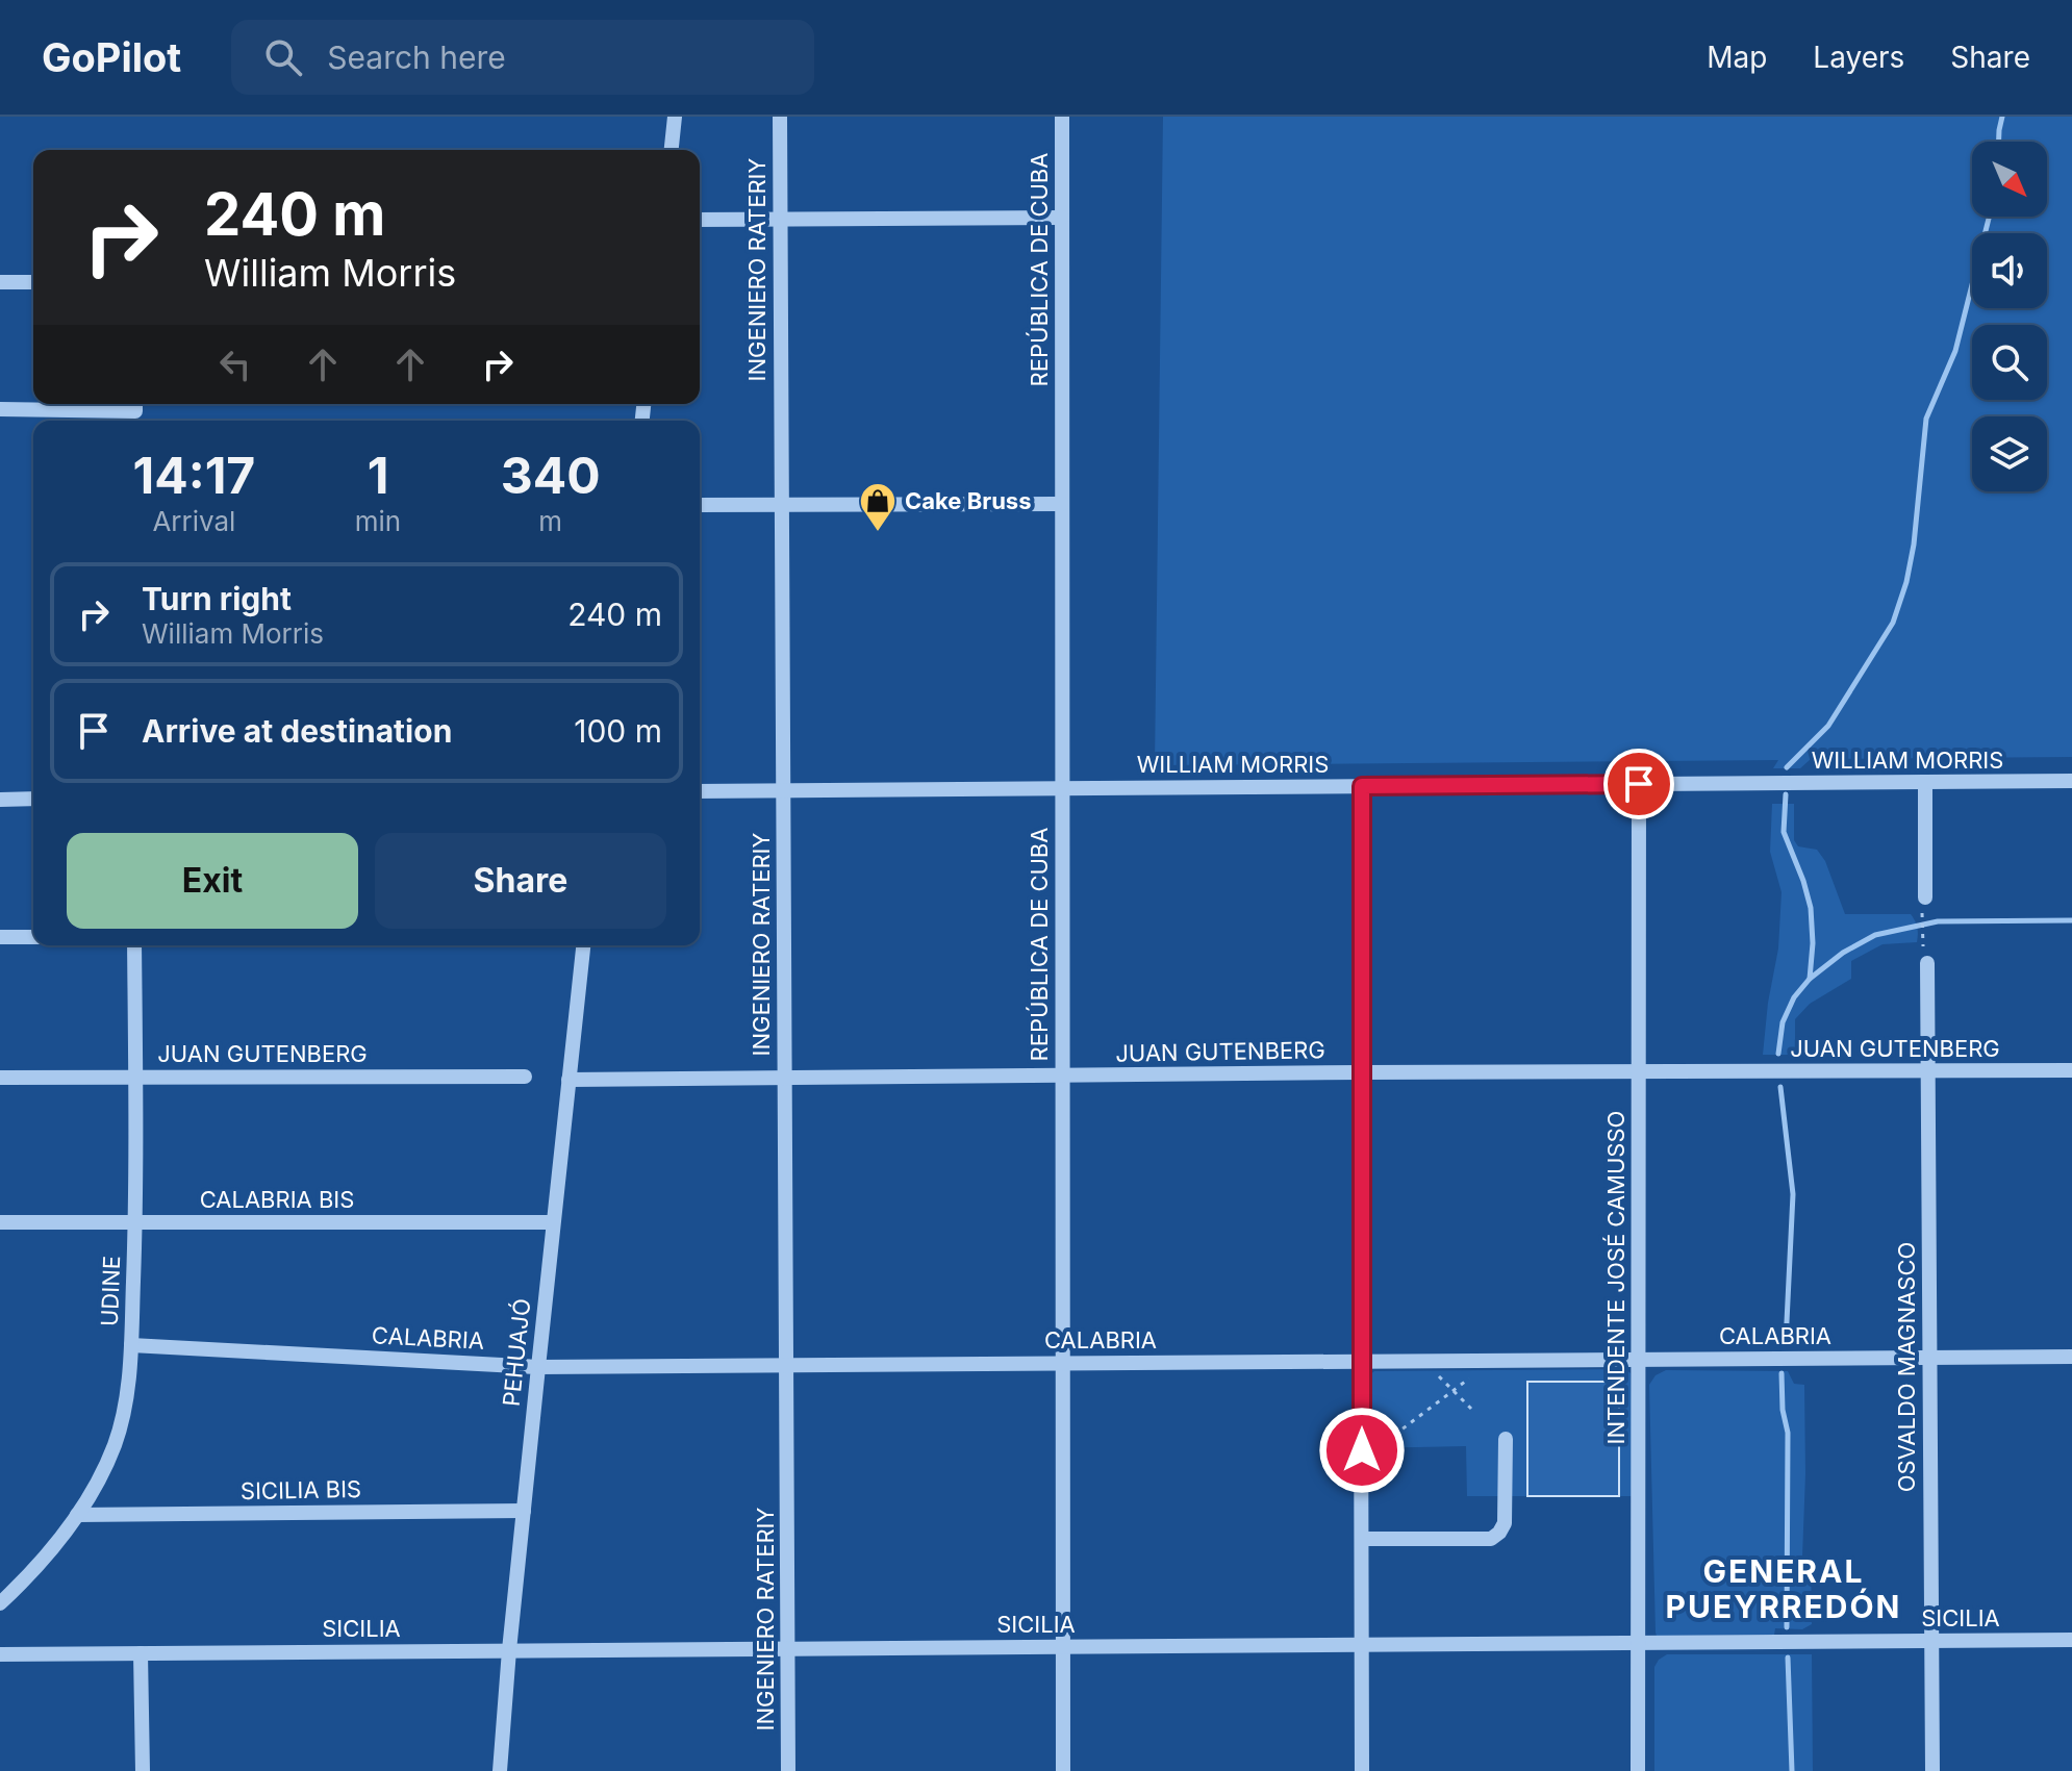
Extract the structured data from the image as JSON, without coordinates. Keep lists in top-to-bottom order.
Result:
{
  "streets": {
    "street": [
      "INGENIERO RATERIY",
      "REPÚBLICA DE CUBA",
      "WILLIAM MORRIS",
      "JUAN GUTENBERG",
      "CALABRIA BIS",
      "INTENDENTE JOSÉ CAMUSSO",
      "UDINE",
      "CALABRIA",
      "PEHUAJÓ",
      "OSVALDO MAGNASCO",
      "SICILIA BIS",
      "SICILIA"
    ]
  },
  "crossings": [
    ["INGENIERO RATERIY", "WILLIAM MORRIS"],
    ["INGENIERO RATERIY", "JUAN GUTENBERG"],
    ["INGENIERO RATERIY", "CALABRIA"],
    ["INGENIERO RATERIY", "SICILIA"],
    ["REPÚBLICA DE CUBA", "WILLIAM MORRIS"],
    ["REPÚBLICA DE CUBA", "JUAN GUTENBERG"],
    ["REPÚBLICA DE CUBA", "CALABRIA"],
    ["REPÚBLICA DE CUBA", "SICILIA"],
    ["WILLIAM MORRIS", "INTENDENTE JOSÉ CAMUSSO"],
    ["JUAN GUTENBERG", "INTENDENTE JOSÉ CAMUSSO"],
    ["JUAN GUTENBERG", "UDINE"],
    ["JUAN GUTENBERG", "PEHUAJÓ"],
    ["JUAN GUTENBERG", "OSVALDO MAGNASCO"],
    ["CALABRIA BIS", "UDINE"],
    ["CALABRIA BIS", "PEHUAJÓ"],
    ["INTENDENTE JOSÉ CAMUSSO", "CALABRIA"],
    ["INTENDENTE JOSÉ CAMUSSO", "SICILIA"],
    ["UDINE", "CALABRIA"],
    ["UDINE", "SICILIA BIS"],
    ["CALABRIA", "PEHUAJÓ"],
    ["CALABRIA", "OSVALDO MAGNASCO"],
    ["PEHUAJÓ", "SICILIA BIS"],
    ["PEHUAJÓ", "SICILIA"],
    ["OSVALDO MAGNASCO", "SICILIA"]
  ],
  "districts": ["GENERAL PUEYRREDÓN"],
  "places": {
    "shop": ["Cake Bruss"]
  },
  "north": "bottom right",
  "page": {
    "header": "GoPilot",
    "search": "Search here",
    "nav": ["Map", "Layers", "Share"],
    "turn": ["240 m", "William Morris"],
    "eta": [
      "14:17",
      "Arrival",
      "1",
      "min",
      "340",
      "m"
    ],
    "list": [
      {
        "name": "Turn right",
        "note": "William Morris",
        "value": "240 m"
      },
      {
        "name": "Arrive at destination",
        "value": "100 m"
      }
    ],
    "buttons": ["Exit", "Share"]
  }
}
